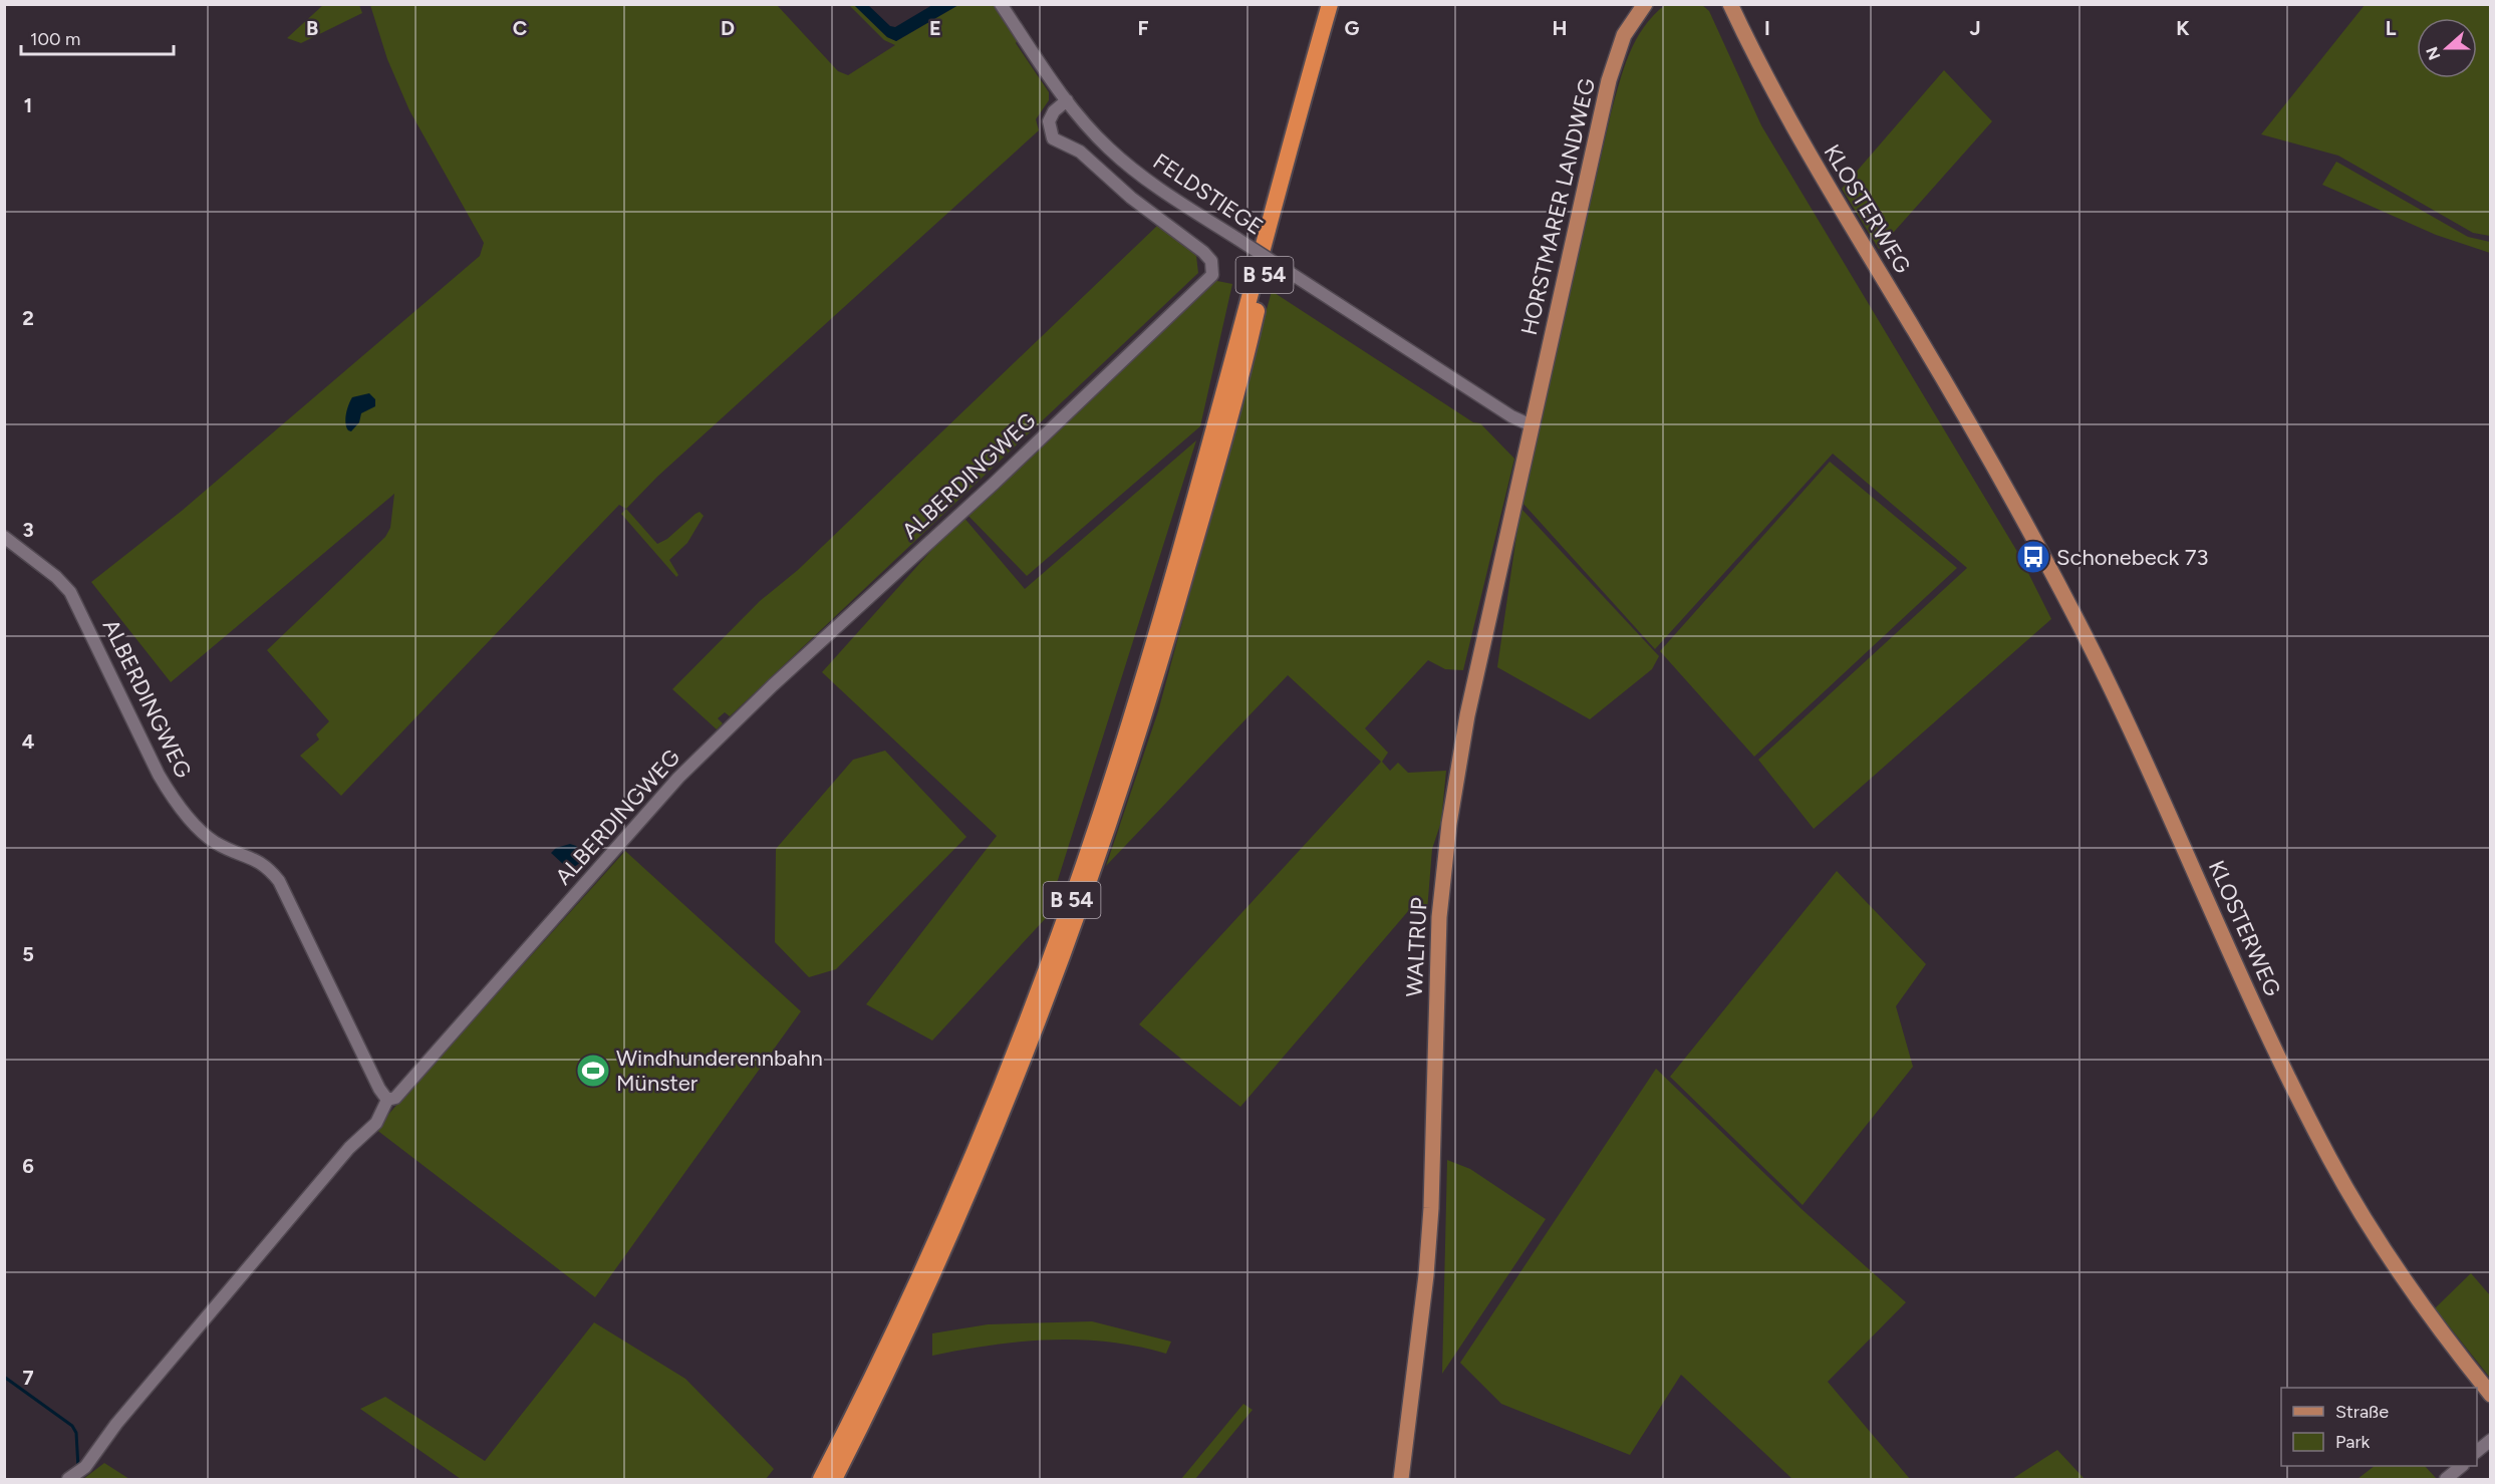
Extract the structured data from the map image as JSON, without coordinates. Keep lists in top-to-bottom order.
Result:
{
  "streets": {
    "highway": ["B 54"],
    "main road": ["HORSTMARER LANDWEG", "KLOSTERWEG", "WALTRUP"],
    "street": ["FELDSTIEGE", "ALBERDINGWEG"]
  },
  "crossings": [
    ["FELDSTIEGE", "HORSTMARER LANDWEG"],
    ["FELDSTIEGE", "ALBERDINGWEG"],
    ["FELDSTIEGE", "WALTRUP"],
    ["HORSTMARER LANDWEG", "WALTRUP"]
  ],
  "places": {
    "bus stop": ["Schonebeck 73"],
    "sports": ["Windhunderennbahn Münster"]
  },
  "legend": ["Straße", "Park"],
  "scale_bar": "100 m",
  "north": "left",
  "grid": {
    "columns": [
      "B",
      "C",
      "D",
      "E",
      "F",
      "G",
      "H",
      "I",
      "J",
      "K",
      "L"
    ],
    "rows": [
      "1",
      "2",
      "3",
      "4",
      "5",
      "6",
      "7"
    ]
  }
}
